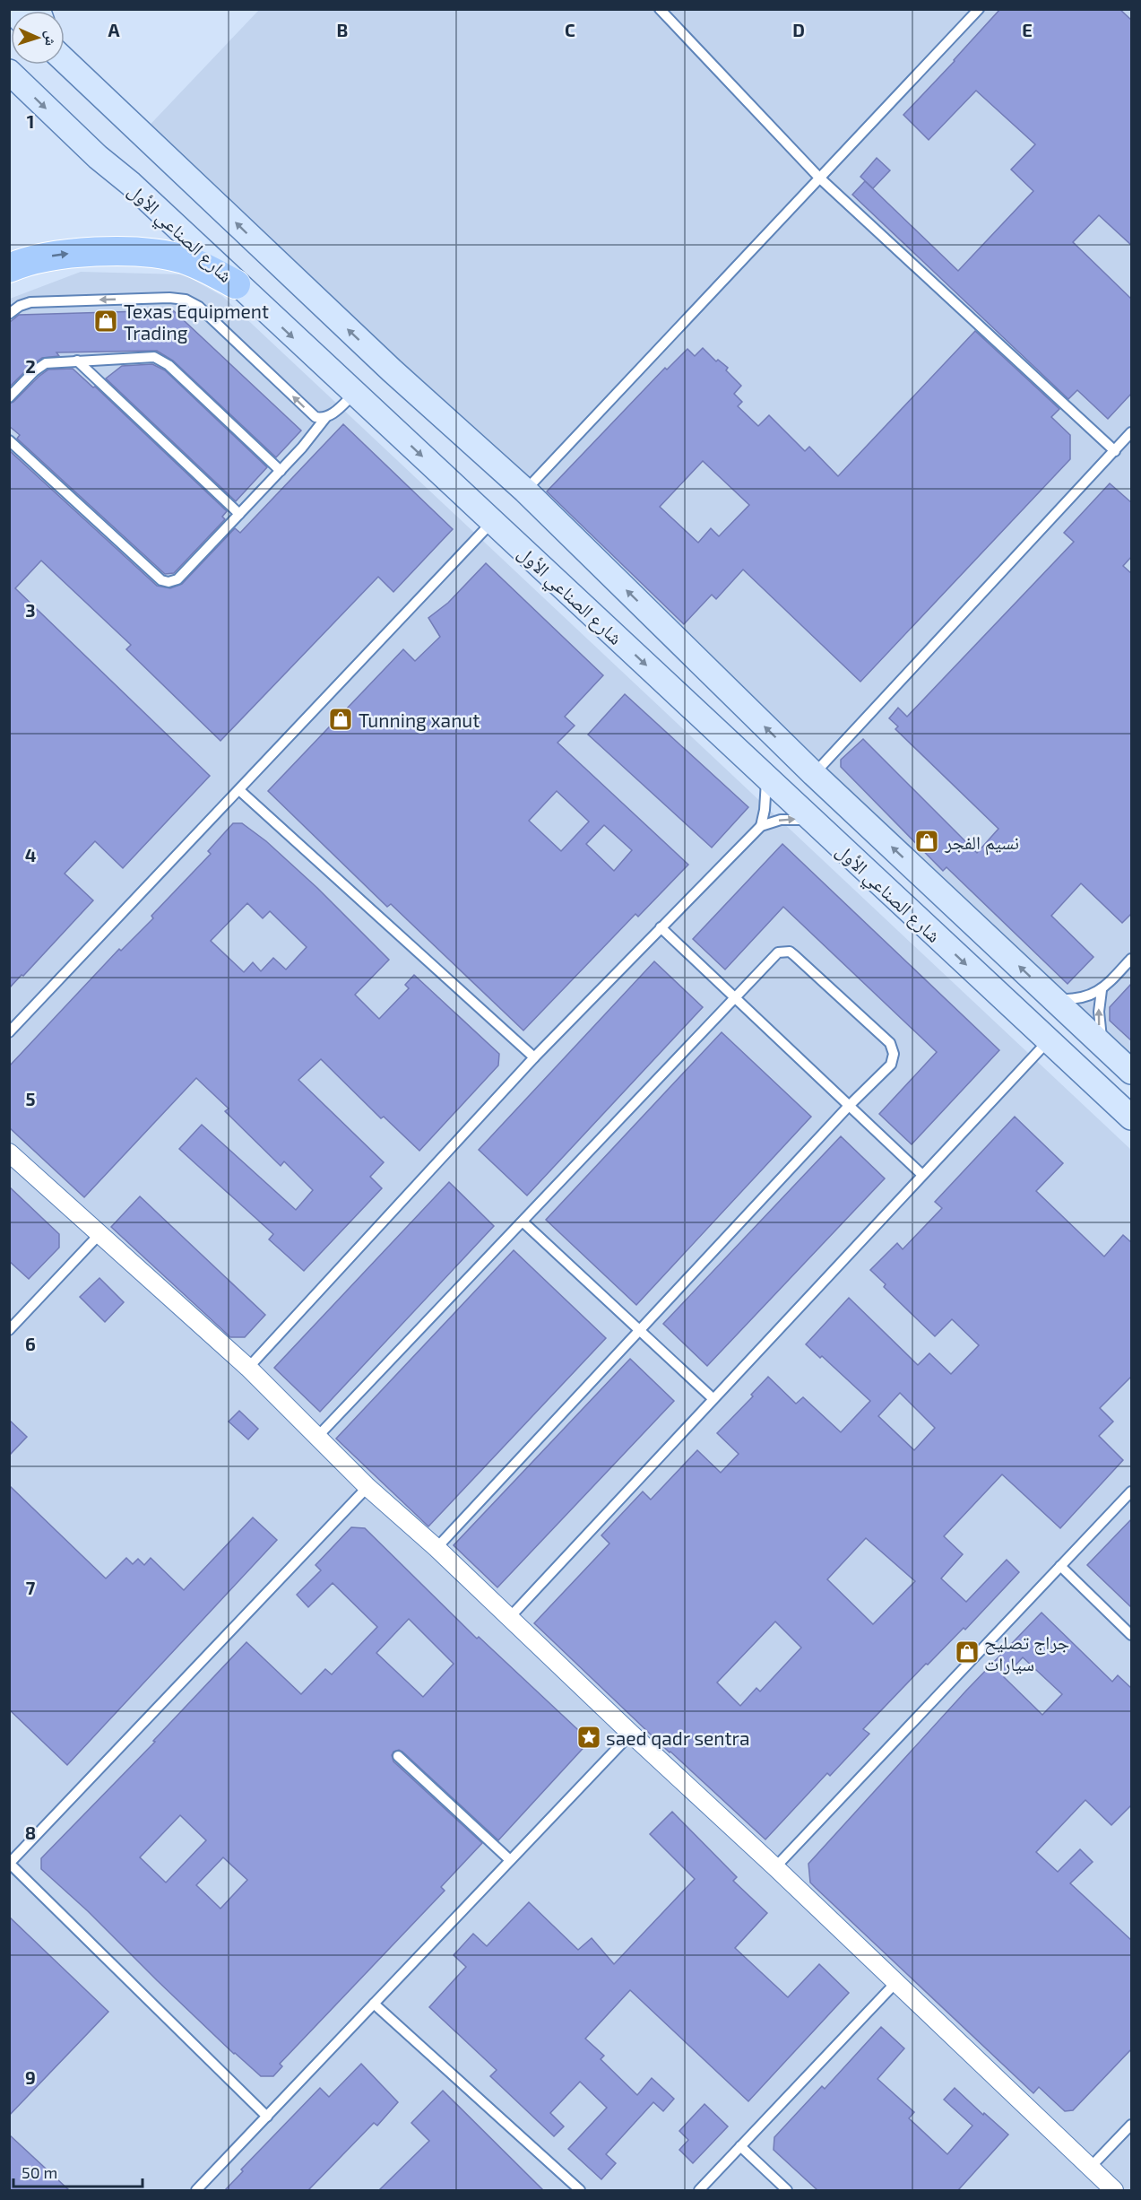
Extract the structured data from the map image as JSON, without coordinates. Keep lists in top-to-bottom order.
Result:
{
  "streets": {
    "main road": ["شارع الصناعي الأول"]
  },
  "places": {
    "shop": [
      "Texas Equipment Trading",
      "Tunning xanut",
      "نسيم الفجر",
      "جراج تصليح سيارات"
    ],
    "place": ["saed qadr sentra"]
  },
  "scale_bar": "50 m",
  "north": "right",
  "grid": {
    "columns": [
      "A",
      "B",
      "C",
      "D",
      "E"
    ],
    "rows": [
      "1",
      "2",
      "3",
      "4",
      "5",
      "6",
      "7",
      "8",
      "9"
    ]
  }
}
